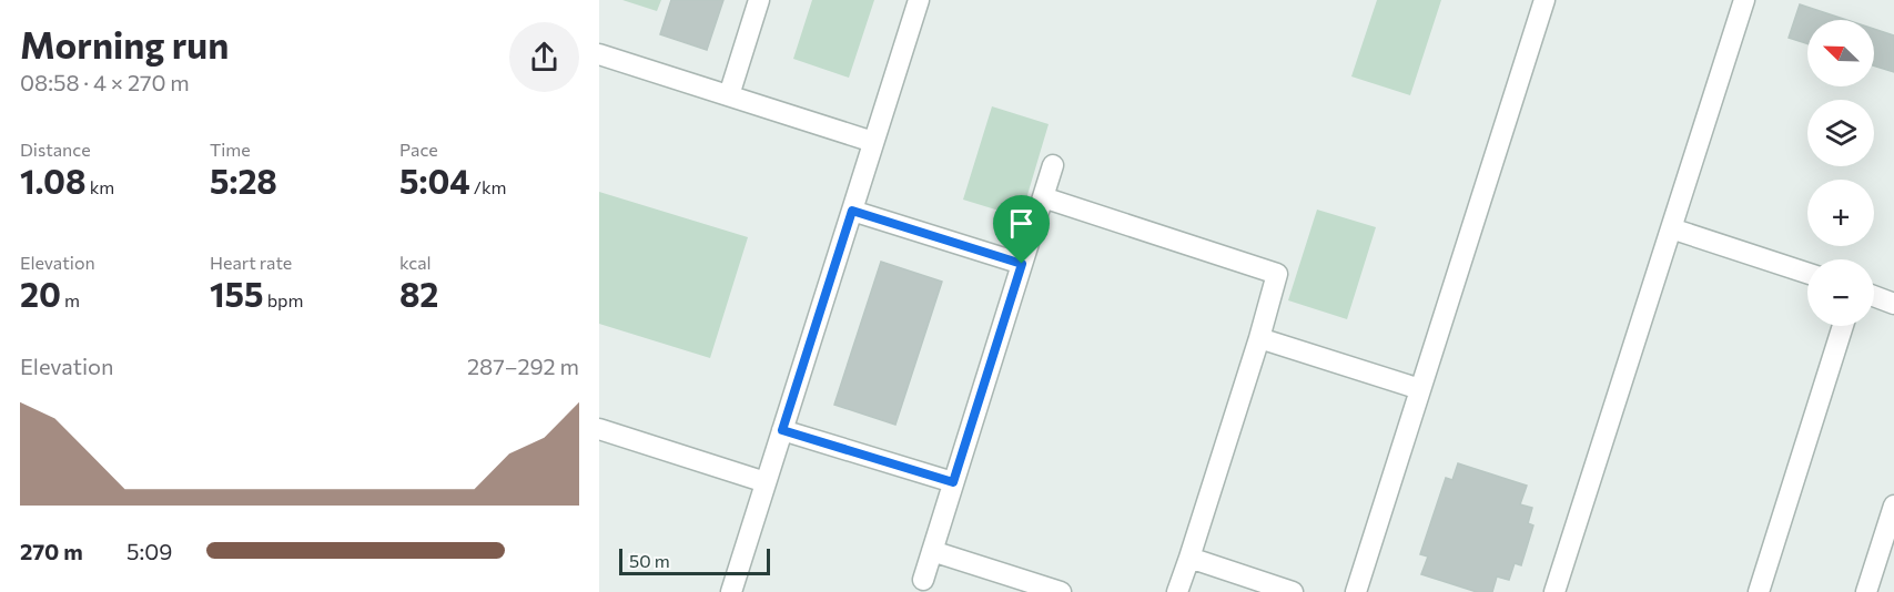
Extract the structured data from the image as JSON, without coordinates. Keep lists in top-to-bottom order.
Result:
{
  "scale_bar": "50 m",
  "north": "top left",
  "page": {
    "heading": ["Morning run", "08:58 · 4 × 270 m"],
    "map_buttons": ["+", "−"],
    "stats": [
      ["Distance", "1.08 km"],
      ["Time", "5:28"],
      ["Pace", "5:04 /km"],
      ["Elevation", "20 m"],
      ["Heart rate", "155 bpm"],
      ["kcal", "82"]
    ],
    "chart": ["Elevation", "287–292 m"],
    "list": [
      {
        "name": "270 m",
        "note": "5:09"
      }
    ],
    "scale": "50 m"
  }
}
